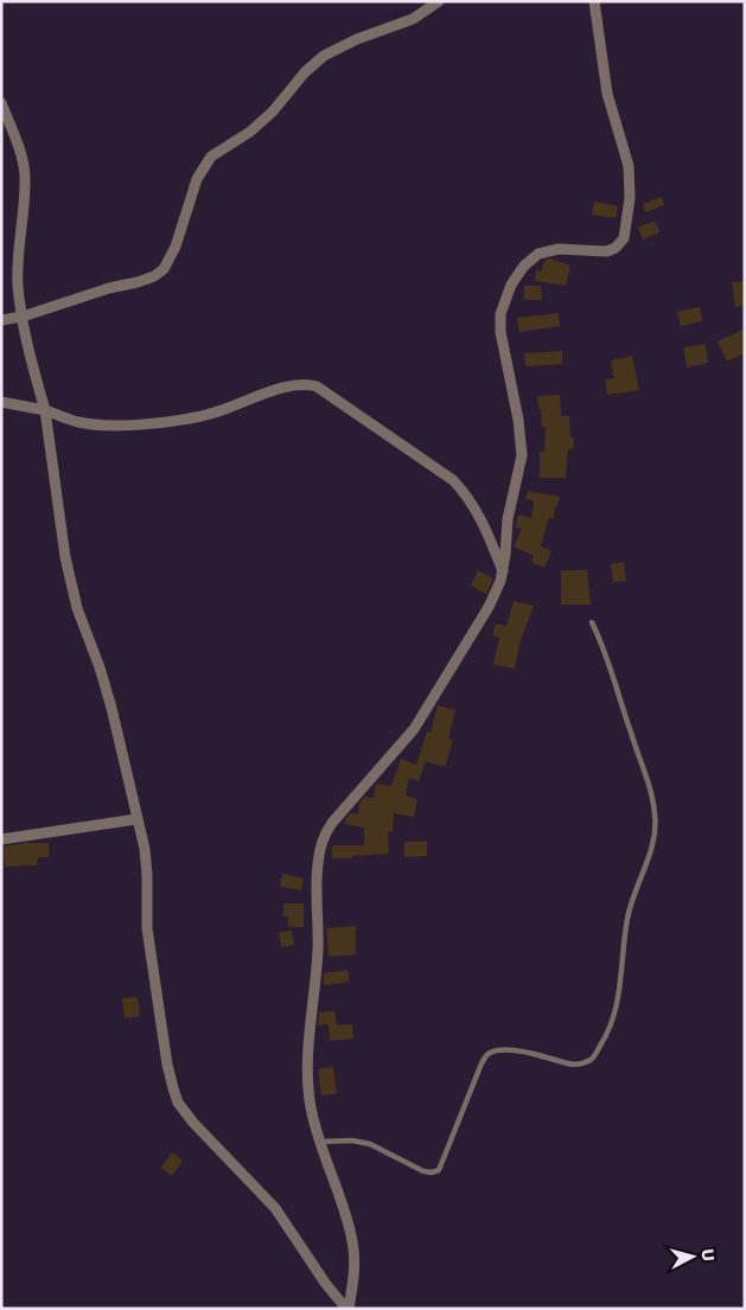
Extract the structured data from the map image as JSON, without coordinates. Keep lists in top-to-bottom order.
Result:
{
  "north": "right"
}
